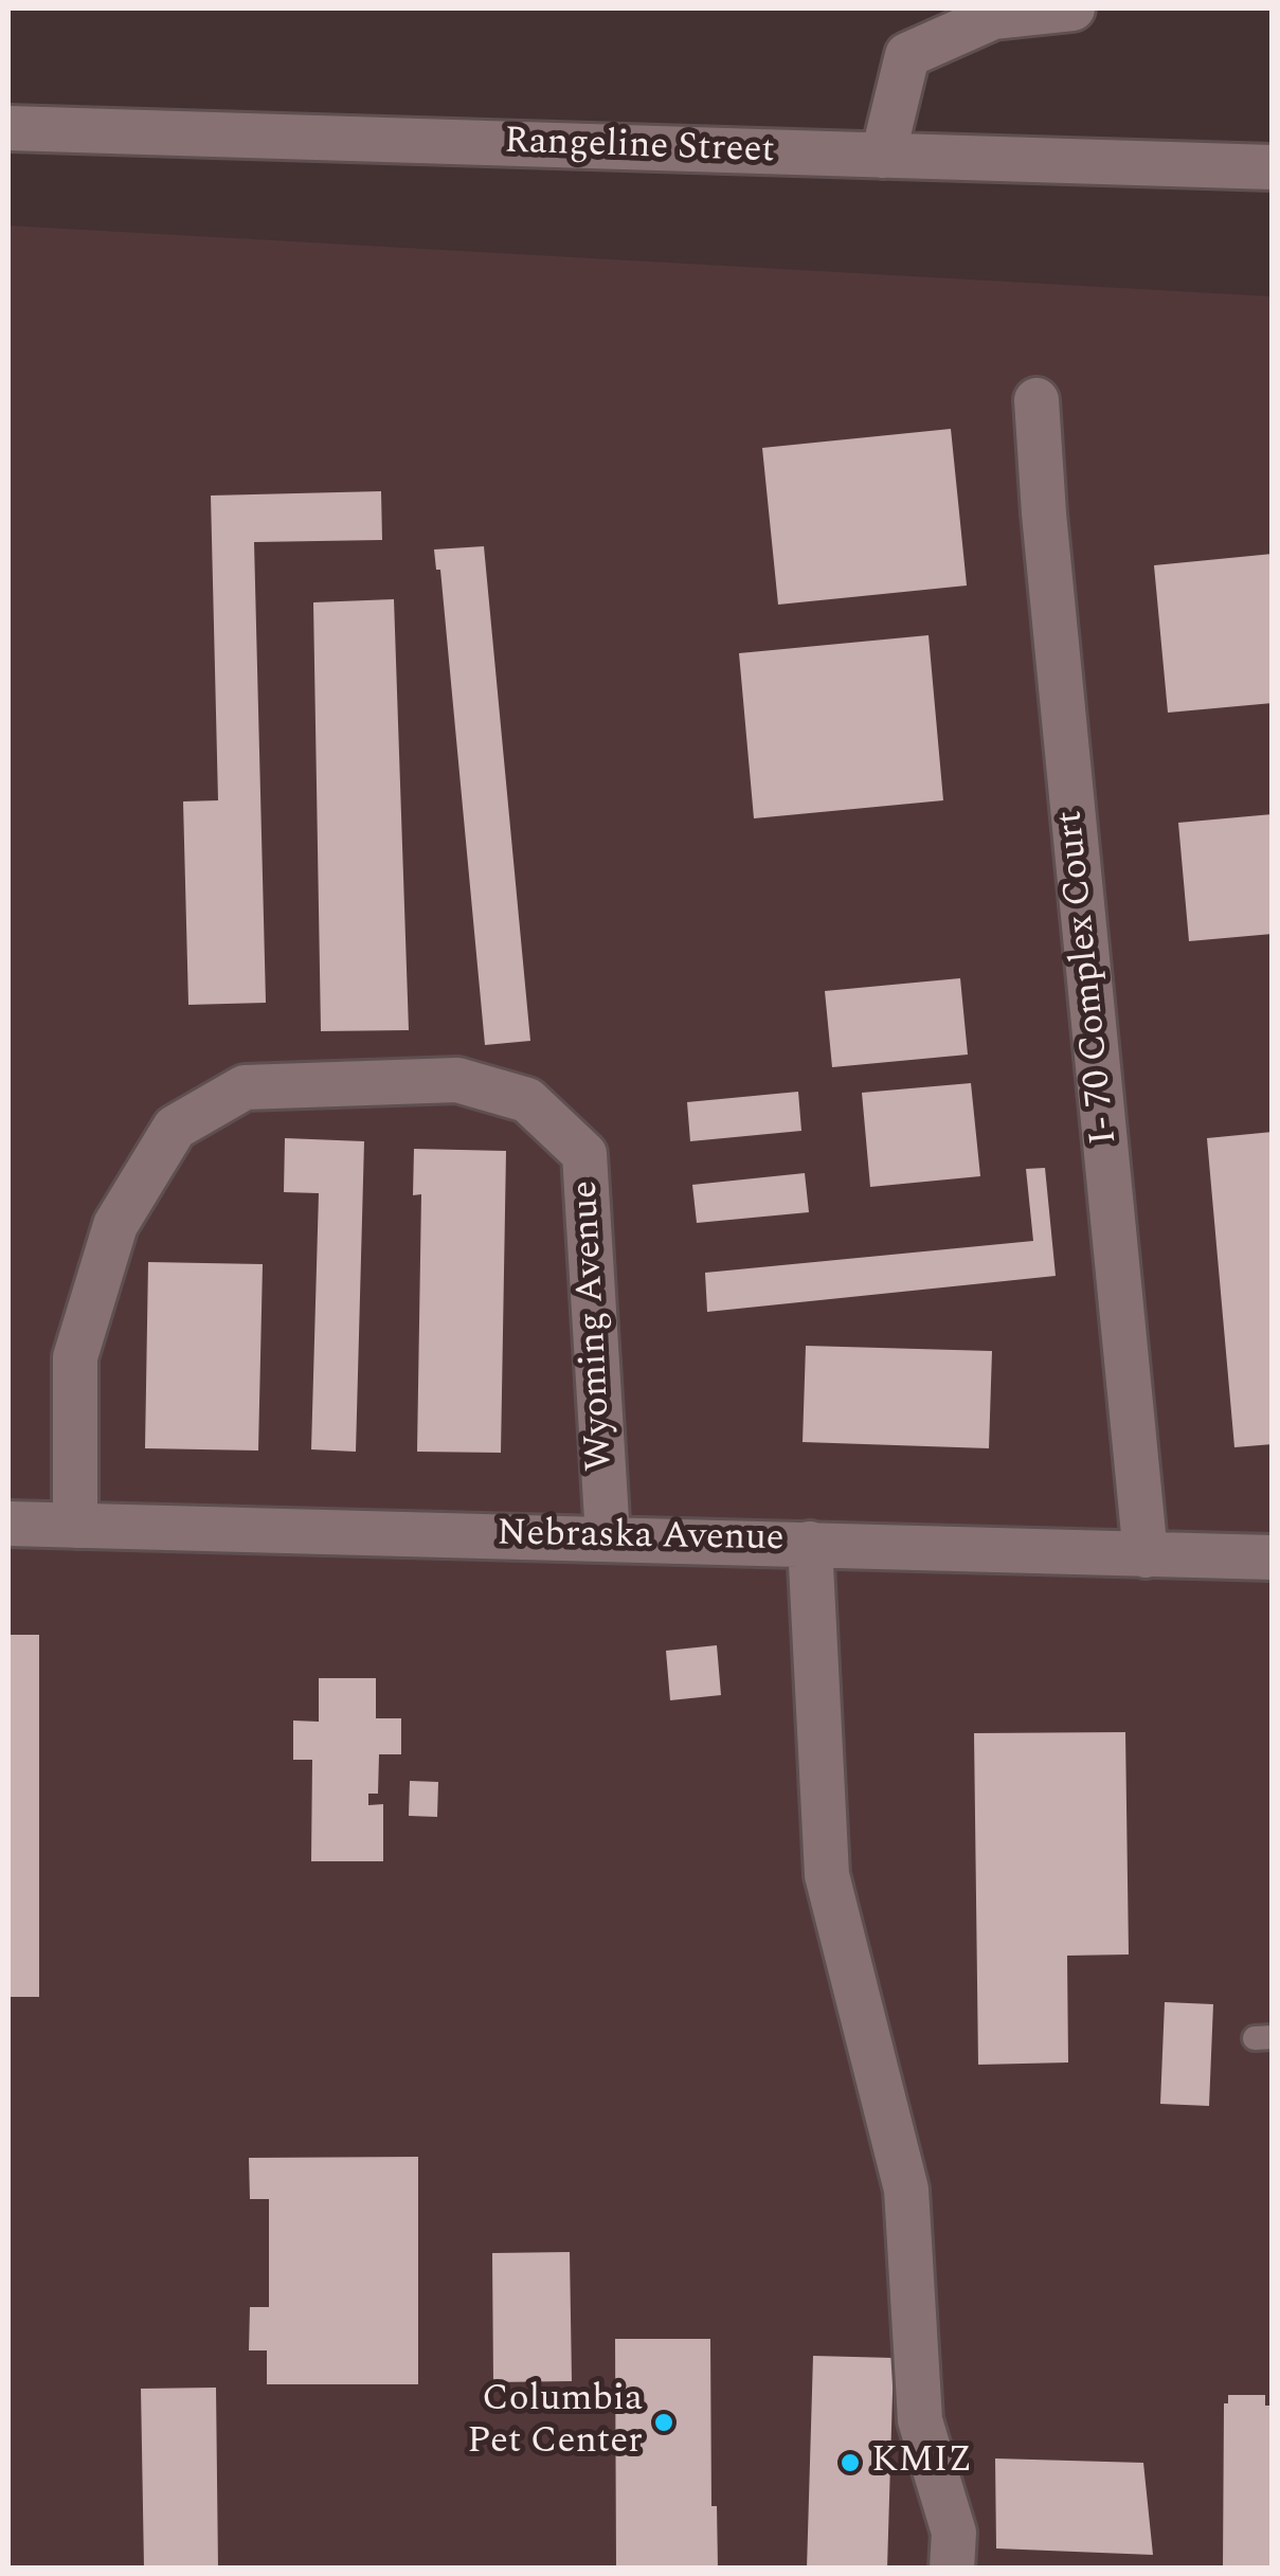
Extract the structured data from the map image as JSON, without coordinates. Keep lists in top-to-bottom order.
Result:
{
  "streets": {
    "street": [
      "Rangeline Street",
      "I- 70 Complex Court",
      "Wyoming Avenue",
      "Nebraska Avenue"
    ]
  },
  "crossings": [
    ["I- 70 Complex Court", "Nebraska Avenue"],
    ["Wyoming Avenue", "Nebraska Avenue"]
  ],
  "places": ["Columbia Pet Center", "KMIZ"]
}
